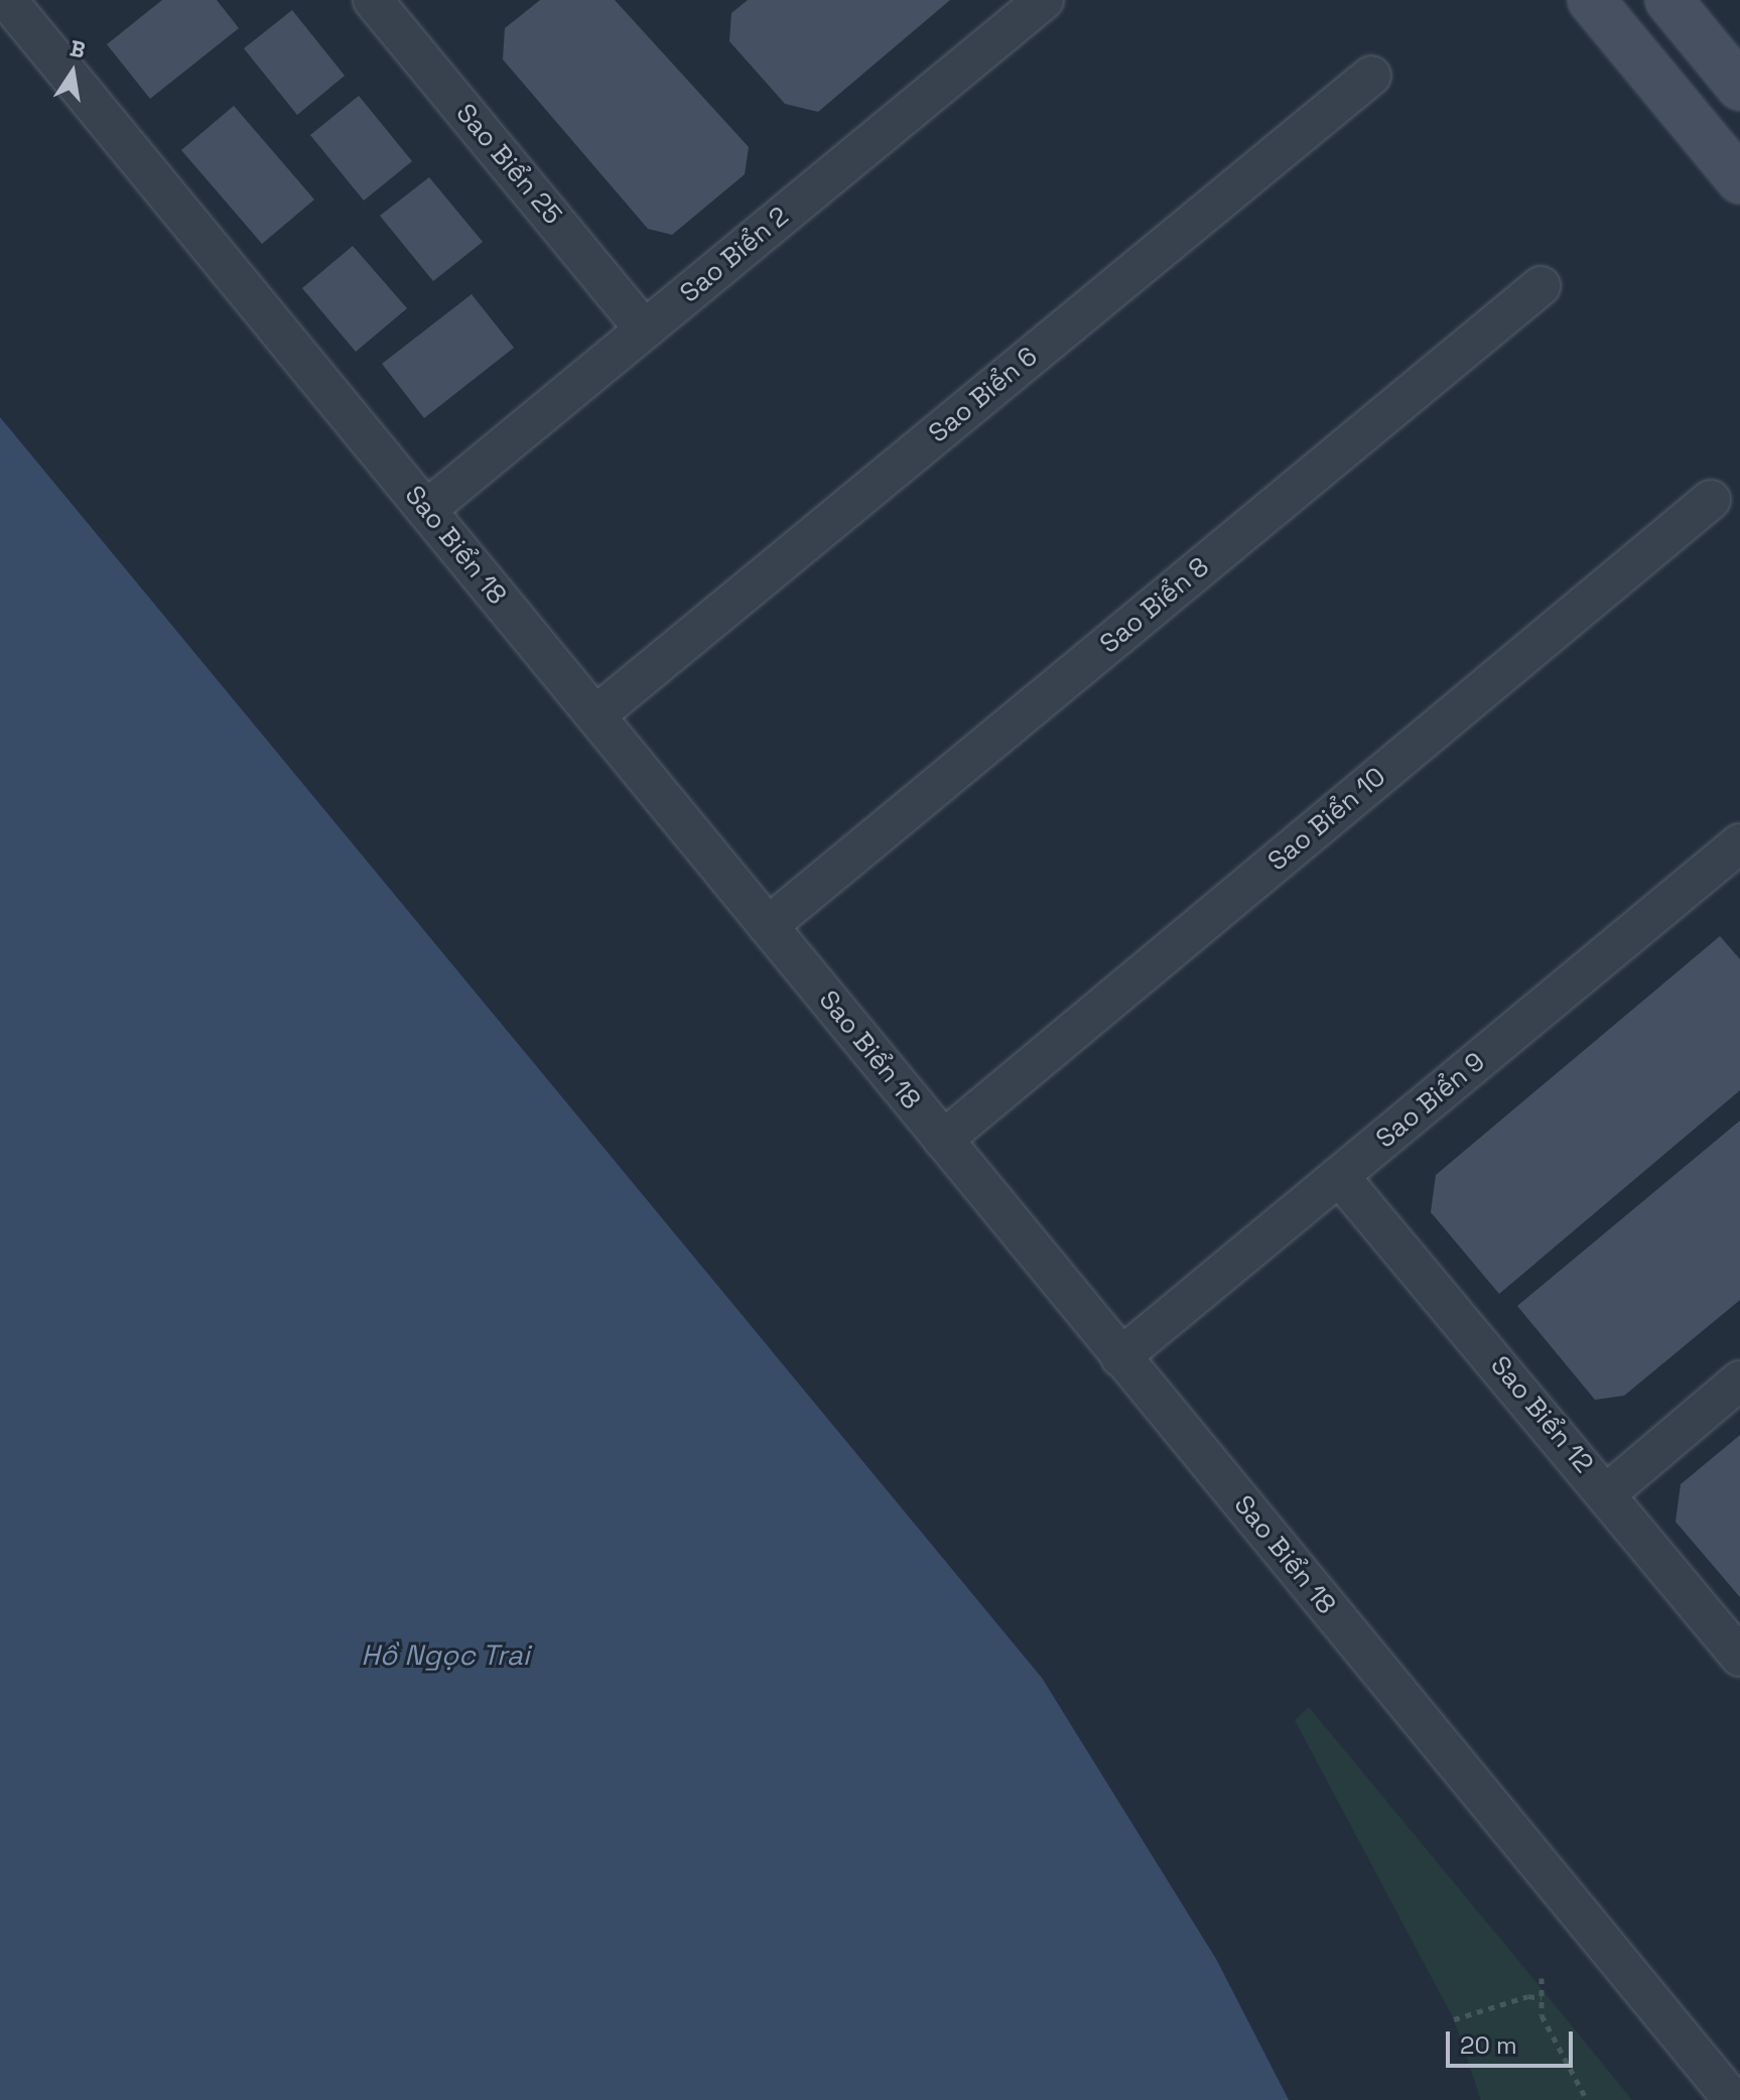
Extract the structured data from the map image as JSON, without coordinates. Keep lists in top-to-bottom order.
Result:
{
  "streets": {
    "street": [
      "Sao Biển 25",
      "Sao Biển 2",
      "Sao Biển 6",
      "Sao Biển 18",
      "Sao Biển 8",
      "Sao Biển 10",
      "Sao Biển 9",
      "Sao Biển 12"
    ]
  },
  "crossings": [
    ["Sao Biển 25", "Sao Biển 2"],
    ["Sao Biển 2", "Sao Biển 18"],
    ["Sao Biển 6", "Sao Biển 18"],
    ["Sao Biển 18", "Sao Biển 8"],
    ["Sao Biển 18", "Sao Biển 10"],
    ["Sao Biển 18", "Sao Biển 9"],
    ["Sao Biển 9", "Sao Biển 12"]
  ],
  "water": ["Hồ Ngọc Trai"],
  "scale_bar": "20 m",
  "north": "top"
}
